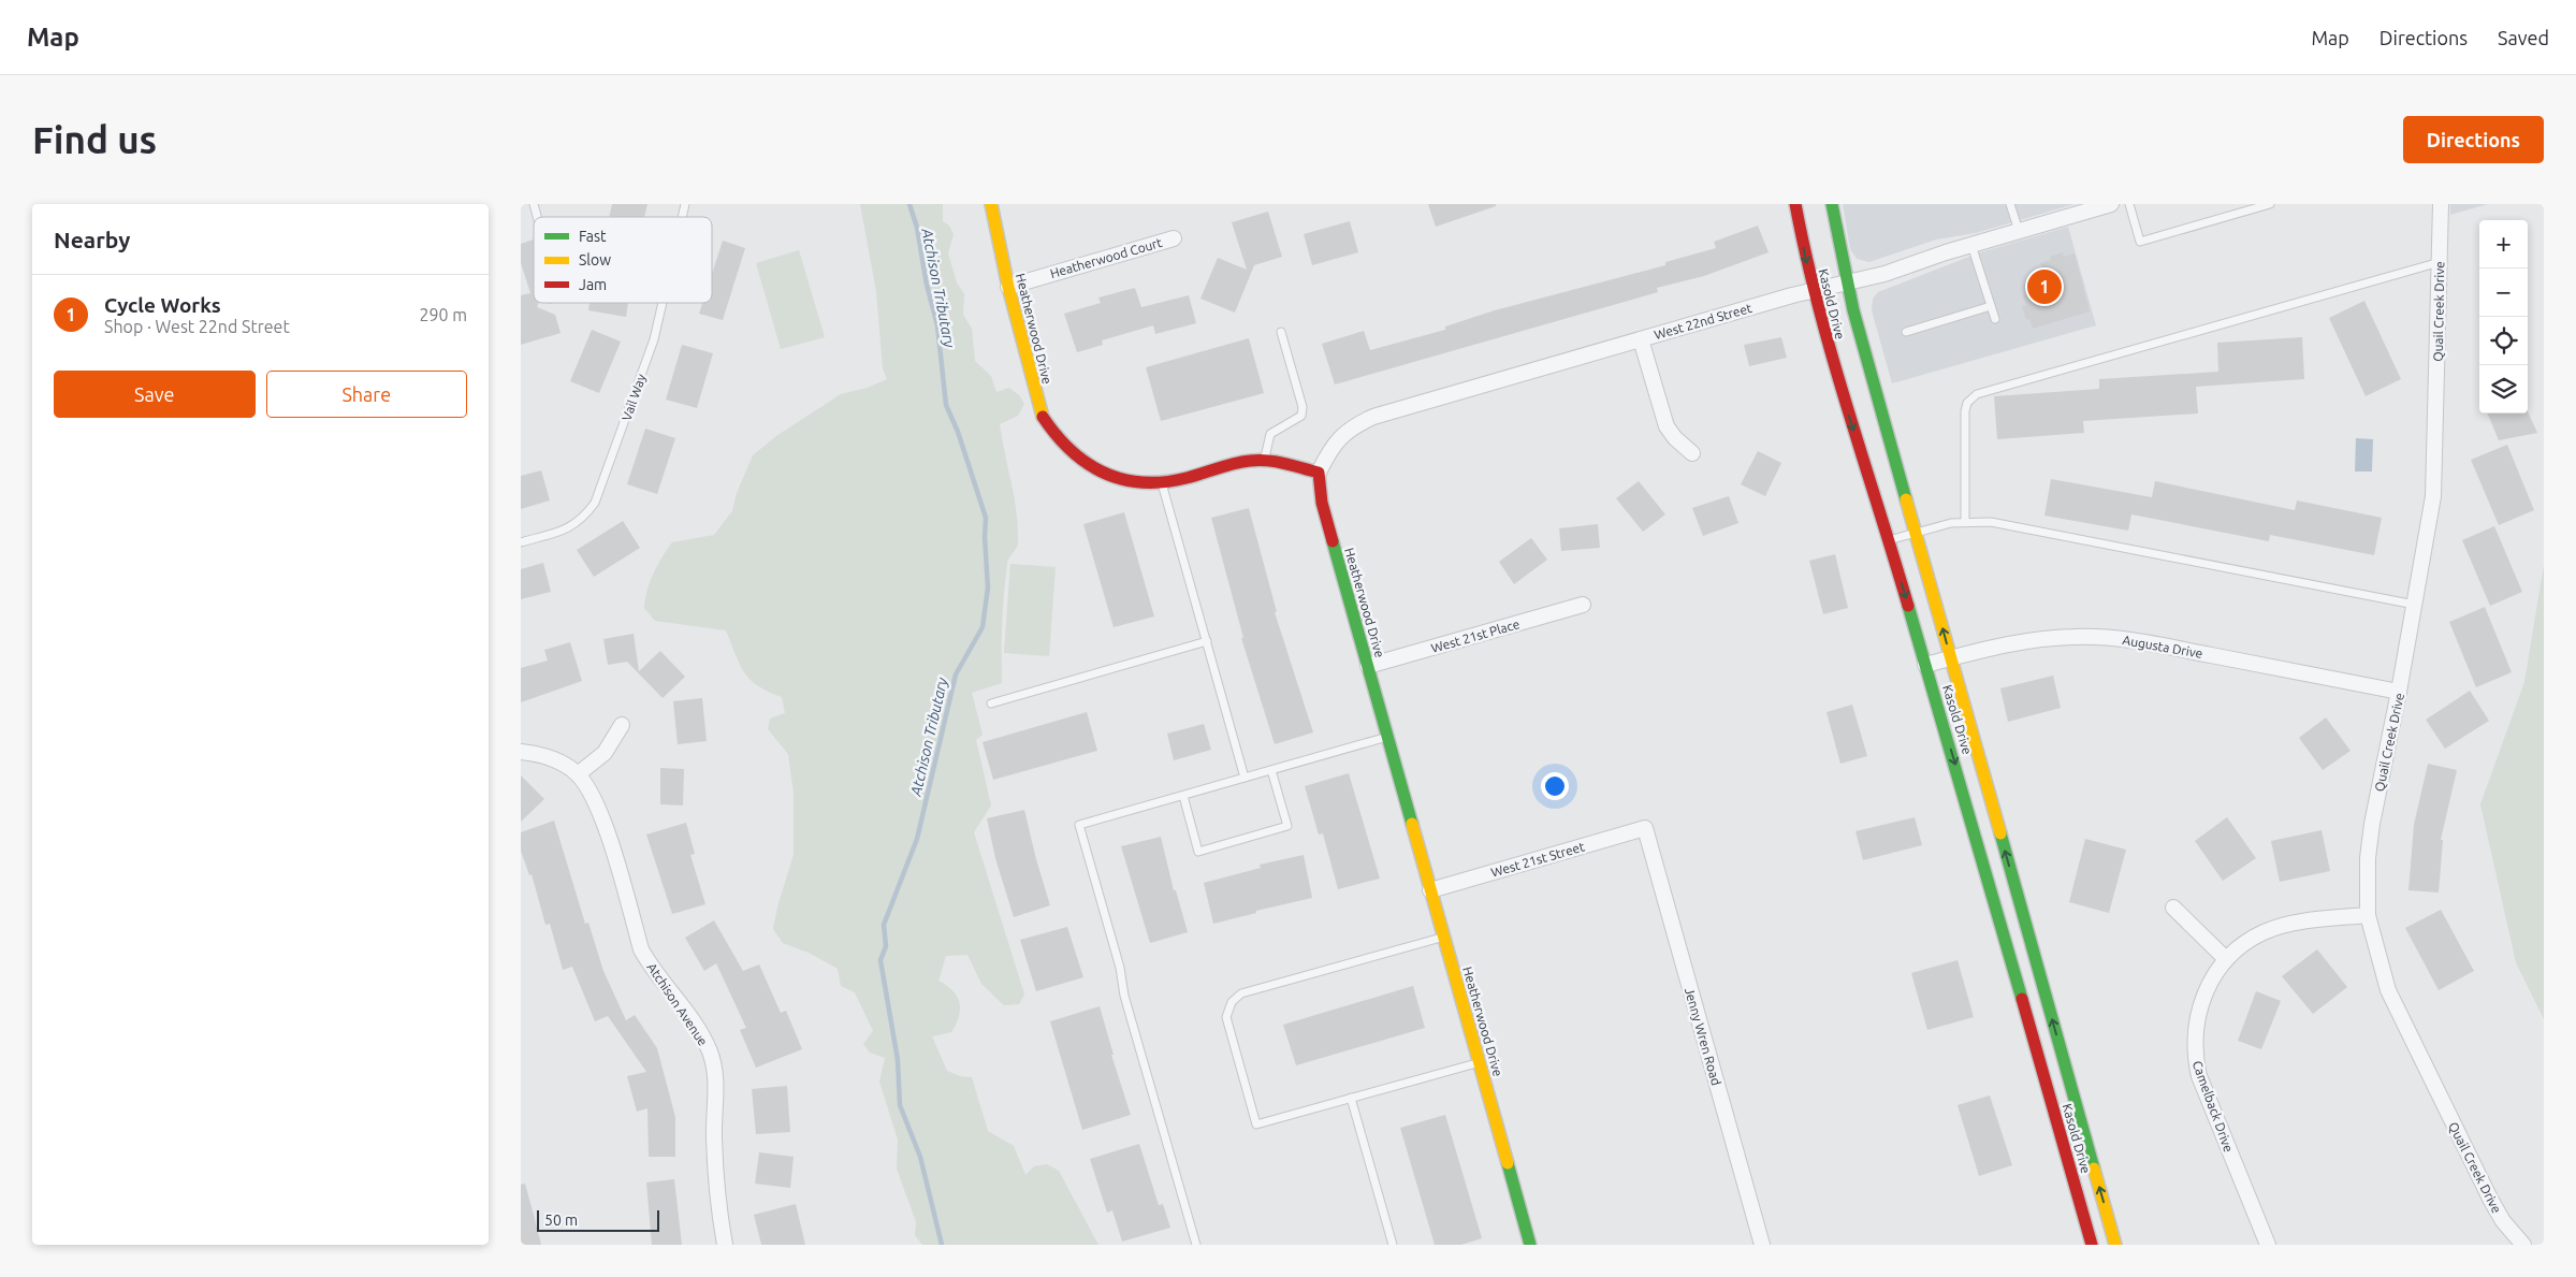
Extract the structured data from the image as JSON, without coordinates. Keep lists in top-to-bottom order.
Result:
{
  "streets": {
    "main road": ["Kasold Drive", "Heatherwood Drive"],
    "street": [
      "Heatherwood Court",
      "Quail Creek Drive",
      "West 22nd Street",
      "West 21st Place",
      "Augusta Drive",
      "West 21st Street",
      "Atchison Avenue",
      "Jenny Wren Road",
      "Camelback Drive"
    ],
    "lane": ["Vail Way"]
  },
  "crossings": [
    ["Heatherwood Court", "Heatherwood Drive"],
    ["Kasold Drive", "West 22nd Street"],
    ["Kasold Drive", "Augusta Drive"],
    ["Quail Creek Drive", "Augusta Drive"],
    ["Quail Creek Drive", "Camelback Drive"],
    ["West 22nd Street", "Heatherwood Drive"],
    ["Heatherwood Drive", "West 21st Place"],
    ["Heatherwood Drive", "West 21st Street"],
    ["West 21st Street", "Jenny Wren Road"]
  ],
  "water": ["Atchison Tributary"],
  "legend": ["Fast", "Slow", "Jam"],
  "scale_bar": "50 m",
  "page": {
    "header": "Map",
    "nav": ["Map", "Directions", "Saved"],
    "buttons": [
      "Directions",
      ["Save", "Share"]
    ],
    "title": "Find us",
    "heading": "Nearby",
    "map_buttons": ["+", "−"],
    "pins": "1",
    "list": [
      {
        "mark": "1",
        "name": "Cycle Works",
        "note": "Shop · West 22nd Street",
        "value": "290 m"
      }
    ],
    "scale": "50 m"
  }
}
